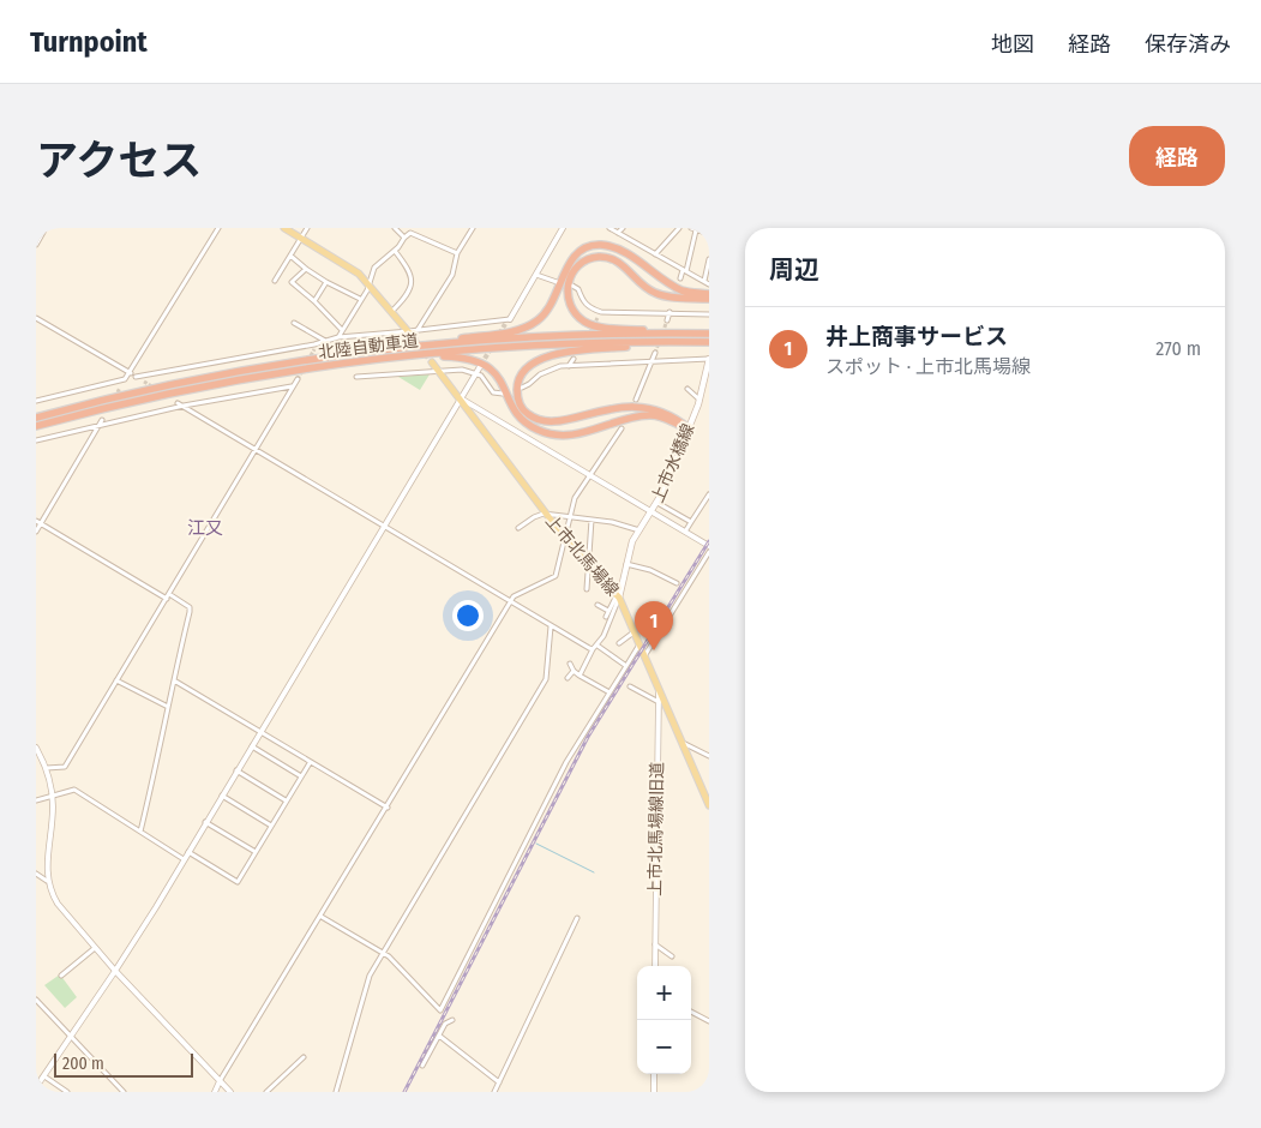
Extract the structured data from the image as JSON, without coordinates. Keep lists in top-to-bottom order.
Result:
{
  "streets": {
    "highway": ["北陸自動車道"],
    "main road": ["上市水橋線", "上市北馬場線"],
    "street": ["上市北馬場線旧道"]
  },
  "crossings": [
    ["上市水橋線", "上市北馬場線"],
    ["上市北馬場線", "上市北馬場線旧道"]
  ],
  "districts": ["江又"],
  "scale_bar": "200 m",
  "page": {
    "header": "Turnpoint",
    "nav": ["地図", "経路", "保存済み"],
    "title": "アクセス",
    "buttons": "経路",
    "heading": "周辺",
    "list": [
      {
        "mark": "1",
        "name": "井上商事サービス",
        "note": "スポット · 上市北馬場線",
        "value": "270 m"
      }
    ],
    "pins": "1",
    "map_buttons": ["+", "−"],
    "scale": "200 m"
  }
}
